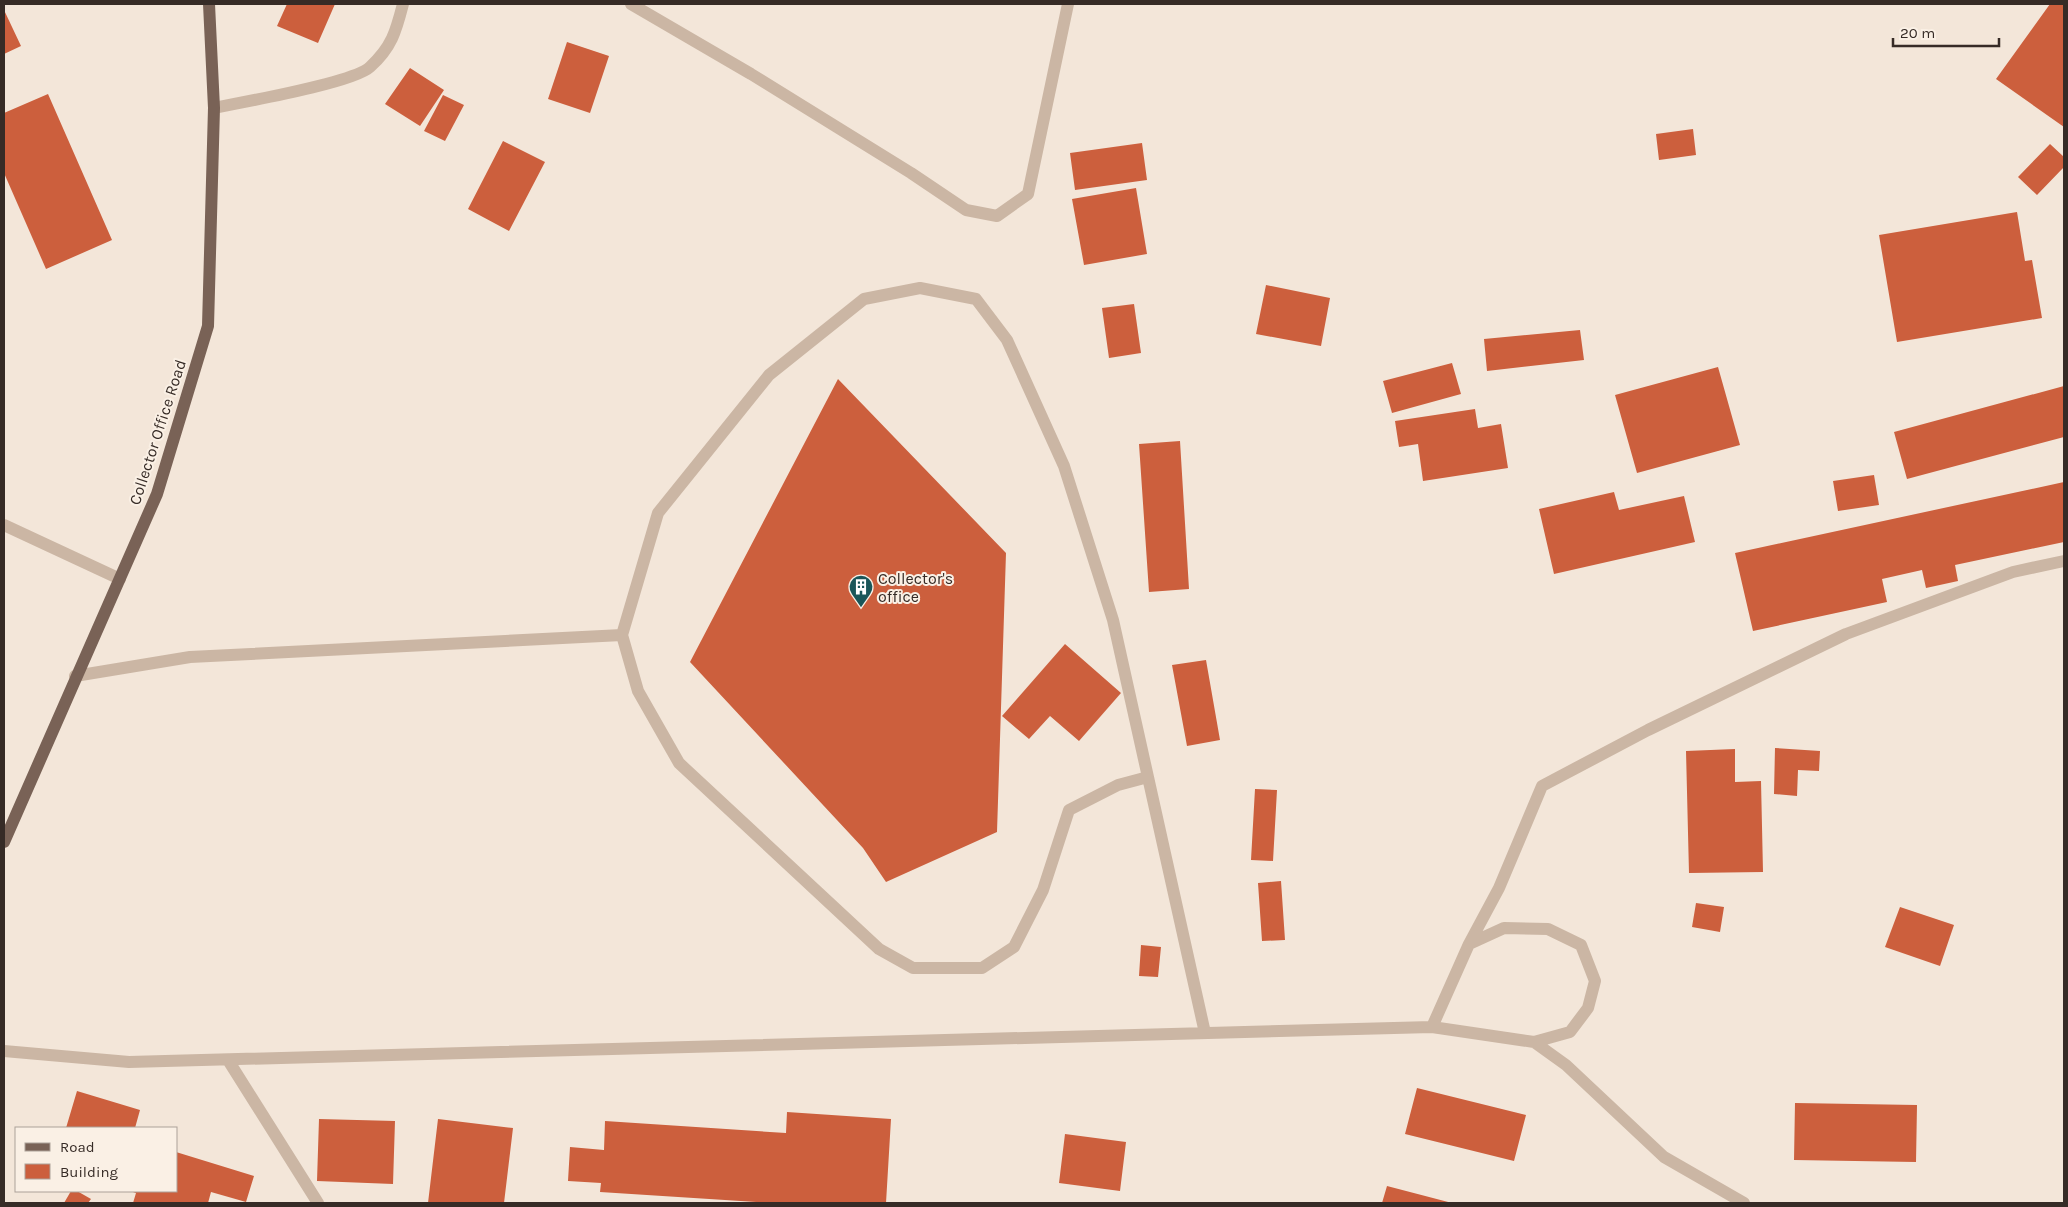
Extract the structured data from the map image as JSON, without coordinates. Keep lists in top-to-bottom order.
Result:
{
  "streets": {
    "main road": ["Collector Office Road"]
  },
  "places": {
    "building": ["Collector's office"]
  },
  "legend": ["Road", "Building"],
  "scale_bar": "20 m"
}
